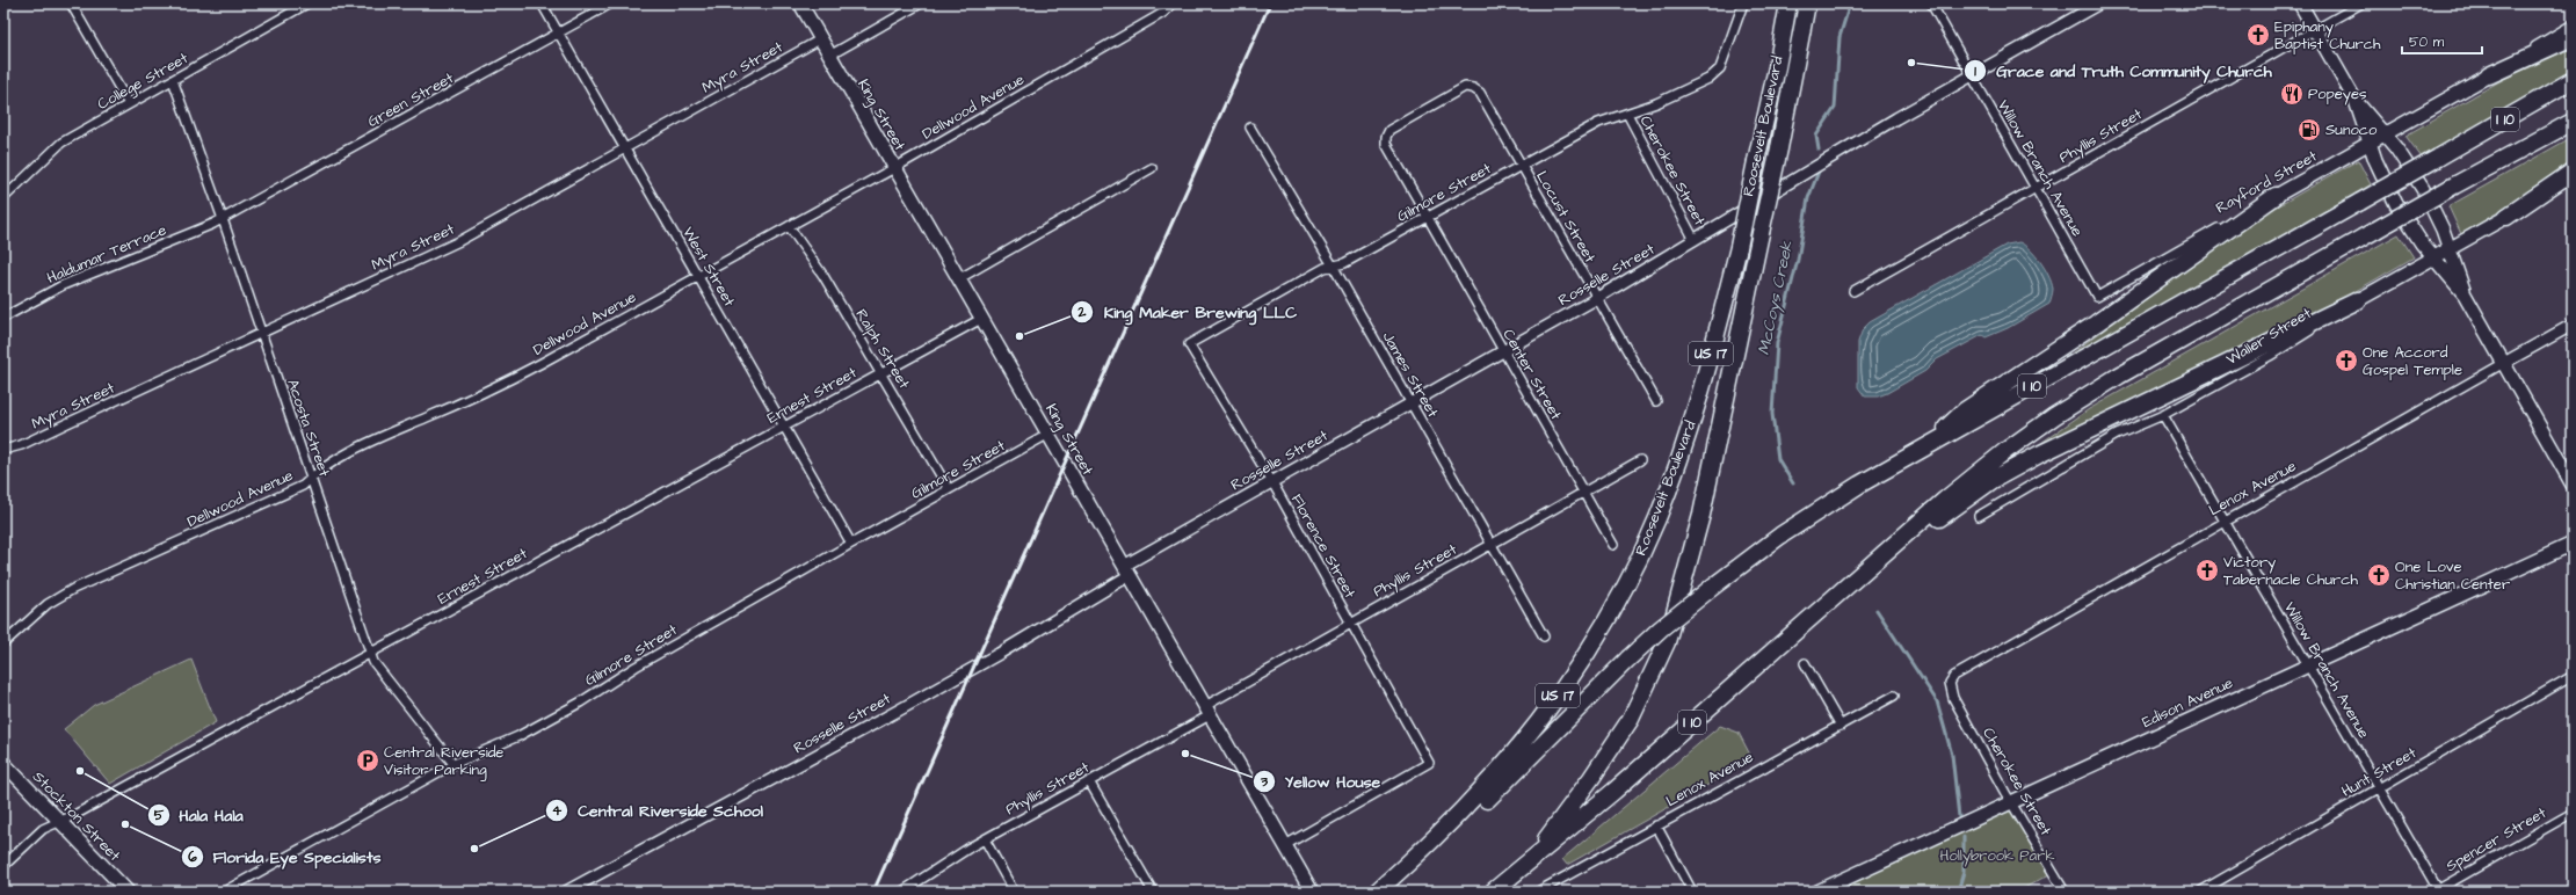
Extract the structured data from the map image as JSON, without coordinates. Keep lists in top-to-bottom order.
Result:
{
  "streets": {
    "highway": ["I 10", "Roosevelt Boulevard", "US 17"],
    "main road": [
      "King Street",
      "Rayford Street",
      "Waller Street",
      "Edison Avenue",
      "Stockton Street"
    ],
    "street": [
      "Myra Street",
      "College Street",
      "Green Street",
      "Dellwood Avenue",
      "Phyllis Street",
      "Willow Branch Avenue",
      "Cherokee Street",
      "Gilmore Street",
      "Locust Street",
      "Haldumar Terrace",
      "West Street",
      "Rosselle Street",
      "Ralph Street",
      "James Street",
      "Center Street",
      "Ernest Street",
      "Acosta Street",
      "Lenox Avenue",
      "Florence Street",
      "Hunt Street",
      "Spencer Street"
    ]
  },
  "crossings": [
    ["Myra Street", "King Street"],
    ["Myra Street", "West Street"],
    ["Myra Street", "Acosta Street"],
    ["College Street", "Acosta Street"],
    ["Green Street", "Haldumar Terrace"],
    ["Green Street", "West Street"],
    ["Green Street", "Acosta Street"],
    ["Dellwood Avenue", "King Street"],
    ["Dellwood Avenue", "West Street"],
    ["Dellwood Avenue", "Ralph Street"],
    ["Dellwood Avenue", "Acosta Street"],
    ["King Street", "Phyllis Street"],
    ["King Street", "Gilmore Street"],
    ["King Street", "Rosselle Street"],
    ["King Street", "Ernest Street"],
    ["King Street", "Florence Street"],
    ["I 10", "Roosevelt Boulevard"],
    ["Phyllis Street", "Willow Branch Avenue"],
    ["Phyllis Street", "James Street"],
    ["Phyllis Street", "Center Street"],
    ["Phyllis Street", "Florence Street"],
    ["Willow Branch Avenue", "Rayford Street"],
    ["Willow Branch Avenue", "Rosselle Street"],
    ["Willow Branch Avenue", "Waller Street"],
    ["Willow Branch Avenue", "Lenox Avenue"],
    ["Willow Branch Avenue", "Edison Avenue"],
    ["Willow Branch Avenue", "Hunt Street"],
    ["Willow Branch Avenue", "Spencer Street"],
    ["Cherokee Street", "Gilmore Street"],
    ["Cherokee Street", "Rosselle Street"],
    ["Cherokee Street", "Lenox Avenue"],
    ["Cherokee Street", "Edison Avenue"],
    ["Gilmore Street", "Locust Street"],
    ["Gilmore Street", "West Street"],
    ["Gilmore Street", "Ralph Street"],
    ["Gilmore Street", "James Street"],
    ["Gilmore Street", "Center Street"],
    ["Gilmore Street", "Acosta Street"],
    ["Gilmore Street", "Florence Street"],
    ["Locust Street", "Rosselle Street"],
    ["Locust Street", "Center Street"],
    ["Haldumar Terrace", "Acosta Street"],
    ["West Street", "Ernest Street"],
    ["Rosselle Street", "James Street"],
    ["Rosselle Street", "Center Street"],
    ["Rosselle Street", "Florence Street"],
    ["Ralph Street", "Ernest Street"],
    ["Ernest Street", "Acosta Street"],
    ["Ernest Street", "Stockton Street"]
  ],
  "water": ["McCoys Creek"],
  "parks": ["Hollybrook Park"],
  "places": {
    "church": [
      "Epiphany Baptist Church",
      "One Accord Gospel Temple",
      "Victory Tabernacle Church",
      "One Love Christian Center"
    ],
    "other": [
      "Grace and Truth Community Church",
      "King Maker Brewing LLC",
      "Yellow House",
      "Hala Hala",
      "Florida Eye Specialists",
      "Central Riverside School"
    ],
    "restaurant": ["Popeyes"],
    "fuel station": ["Sunoco"],
    "parking": ["Central Riverside Visitor Parking"]
  },
  "scale_bar": "50 m"
}
